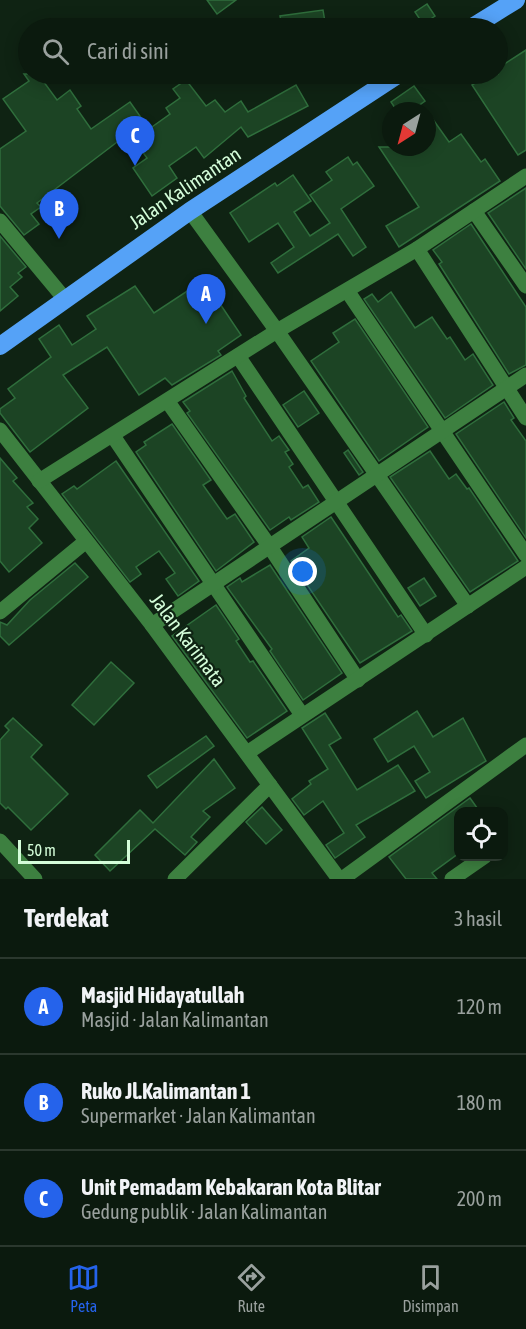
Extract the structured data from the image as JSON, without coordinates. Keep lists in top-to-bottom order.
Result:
{
  "streets": {
    "highway": ["Jalan Kalimantan"],
    "street": ["Jalan Karimata"]
  },
  "scale_bar": "50 m",
  "north": "bottom left",
  "page": {
    "search": "Cari di sini",
    "pins": ["C", "B", "A"],
    "scale": "50 m",
    "heading": ["Terdekat", "3 hasil"],
    "list": [
      {
        "mark": "A",
        "name": "Masjid Hidayatullah",
        "note": "Masjid · Jalan Kalimantan",
        "value": "120 m"
      },
      {
        "mark": "B",
        "name": "Ruko Jl.Kalimantan 1",
        "note": "Supermarket · Jalan Kalimantan",
        "value": "180 m"
      },
      {
        "mark": "C",
        "name": "Unit Pemadam Kebakaran Kota Blitar",
        "note": "Gedung publik · Jalan Kalimantan",
        "value": "200 m"
      }
    ],
    "nav": ["Peta", "Rute", "Disimpan"]
  }
}
